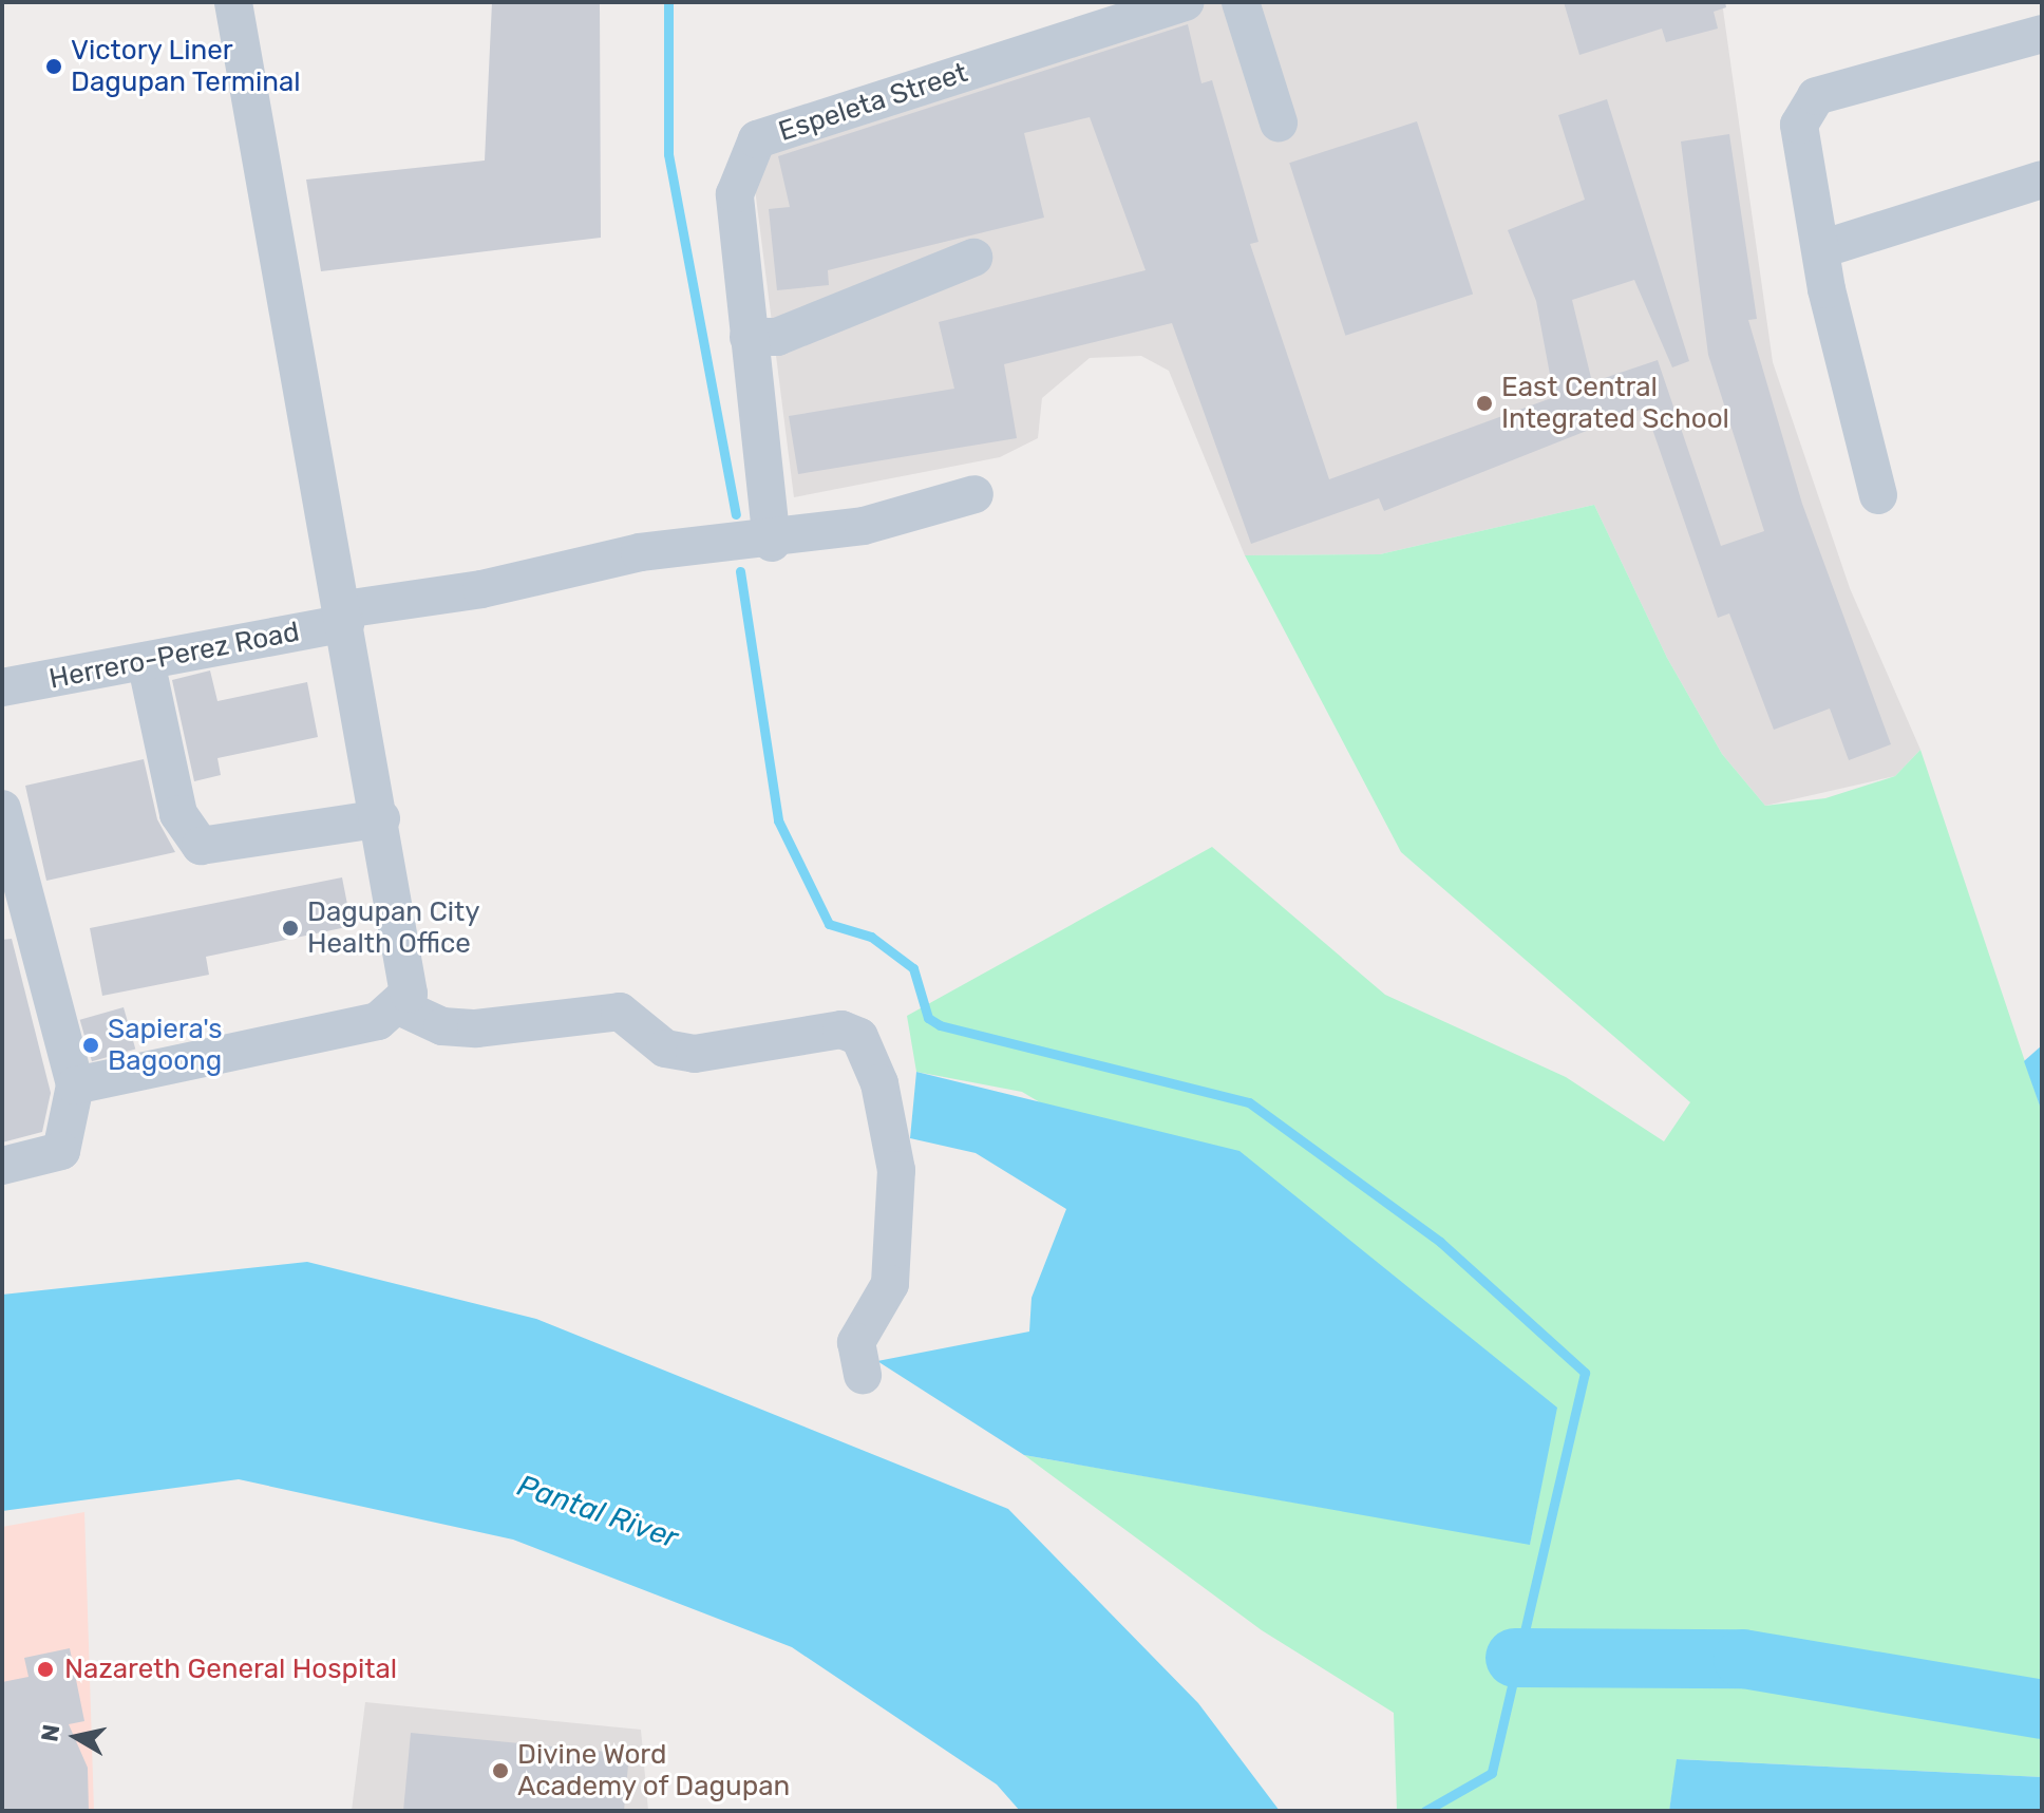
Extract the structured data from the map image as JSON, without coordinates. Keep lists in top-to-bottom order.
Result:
{
  "streets": {
    "street": ["Espeleta Street", "Herrero-Perez Road"]
  },
  "crossings": [
    ["Espeleta Street", "Herrero-Perez Road"]
  ],
  "water": ["Pantal River"],
  "places": [
    "Victory Liner Dagupan Terminal",
    "East Central Integrated School",
    "Dagupan City Health Office",
    "Sapiera's Bagoong",
    "Nazareth General Hospital",
    "Divine Word Academy of Dagupan"
  ],
  "north": "left"
}
